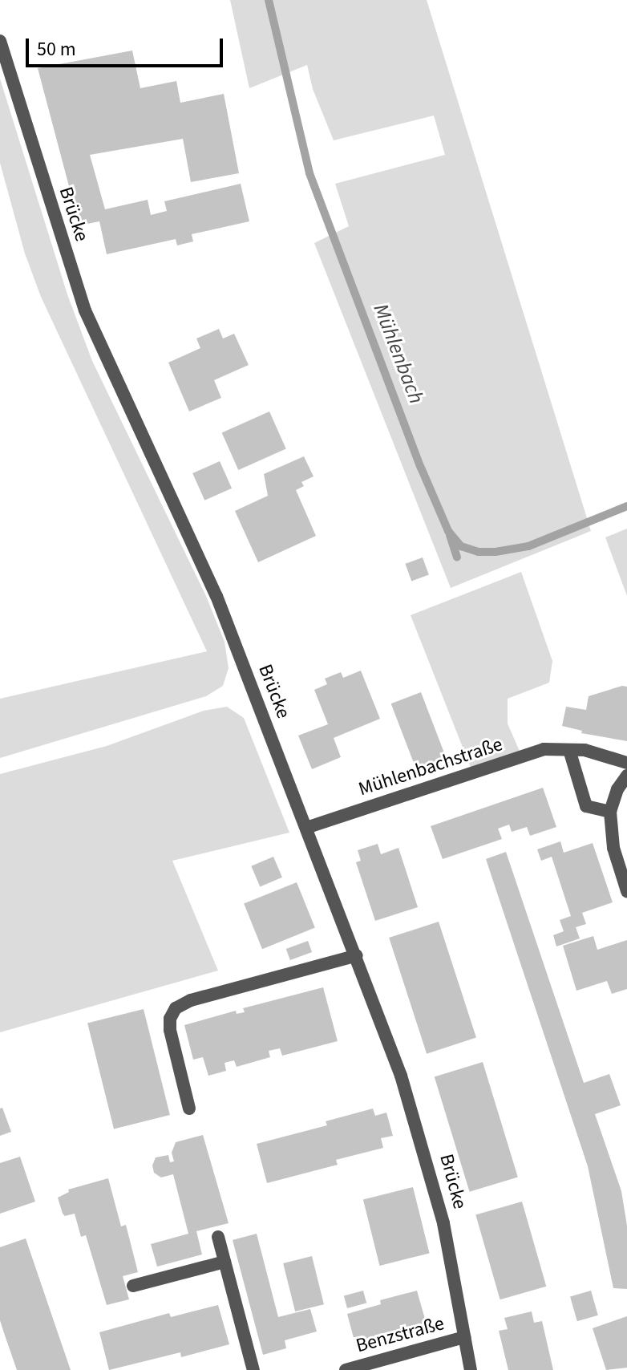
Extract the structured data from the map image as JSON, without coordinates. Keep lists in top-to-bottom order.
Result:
{
  "streets": {
    "street": ["Brücke", "Mühlenbachstraße", "Benzstraße"]
  },
  "crossings": [
    ["Brücke", "Mühlenbachstraße"],
    ["Brücke", "Benzstraße"]
  ],
  "water": ["Mühlenbach"],
  "scale_bar": "50 m"
}
